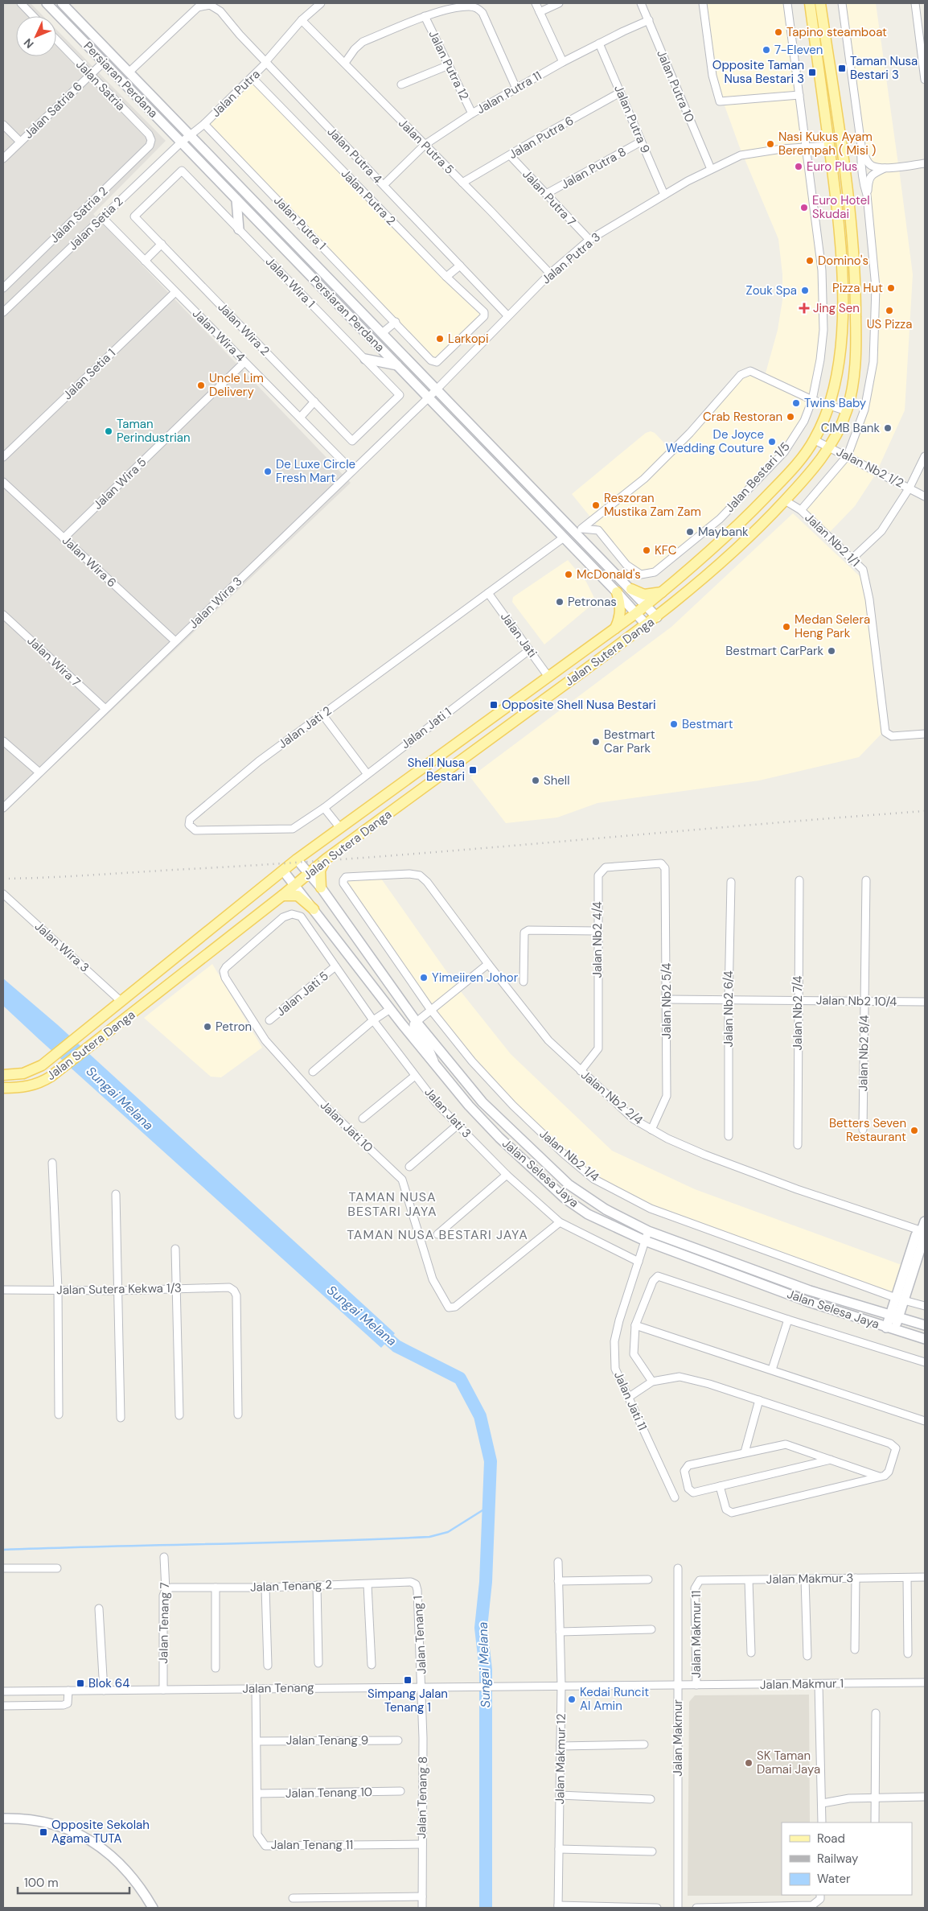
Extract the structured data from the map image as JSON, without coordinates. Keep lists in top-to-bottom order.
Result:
{
  "streets": {
    "main road": ["Persiaran Perdana", "Jalan Sutera Danga", "Jalan Selesa Jaya"],
    "street": [
      "Jalan Putra 12",
      "Jalan Satria",
      "Jalan Putra 10",
      "Jalan Putra 11",
      "Jalan Putra",
      "Jalan Satria 6",
      "Jalan Putra 9",
      "Jalan Putra 6",
      "Jalan Putra 5",
      "Jalan Putra 4",
      "Jalan Putra 8",
      "Jalan Putra 2",
      "Jalan Putra 7",
      "Jalan Satria 2",
      "Jalan Putra 1",
      "Jalan Setia 2",
      "Jalan Putra 3",
      "Jalan Wira 1",
      "Jalan Wira 2",
      "Jalan Wira 4",
      "Jalan Setia 1",
      "Jalan Nb2 1/2",
      "Jalan Bestari 1/5",
      "Jalan Wira 5",
      "Jalan Nb2 1/1",
      "Jalan Wira 6",
      "Jalan Wira 3",
      "Jalan Jati",
      "Jalan Wira 7",
      "Jalan Jati 2",
      "Jalan Jati 1",
      "Jalan Nb2 4/4",
      "Jalan Jati 5",
      "Jalan Nb2 5/4",
      "Jalan Nb2 10/4",
      "Jalan Nb2 6/4",
      "Jalan Nb2 7/4",
      "Jalan Nb2 8/4",
      "Jalan Nb2 2/4",
      "Jalan Jati 3",
      "Jalan Jati 10",
      "Jalan Nb2 1/4",
      "Jalan Sutera Kekwa 1/3",
      "Jalan Jati 11",
      "Jalan Makmur 3",
      "Jalan Tenang 2",
      "Jalan Tenang 7",
      "Jalan Makmur 11",
      "Jalan Tenang 1",
      "Jalan Makmur 1",
      "Jalan Tenang",
      "Jalan Makmur",
      "Jalan Tenang 9",
      "Jalan Makmur 12",
      "Jalan Tenang 10",
      "Jalan Tenang 8",
      "Jalan Tenang 11"
    ]
  },
  "crossings": [
    ["Jalan Putra 12", "Jalan Putra 11"],
    ["Persiaran Perdana", "Jalan Putra"],
    ["Persiaran Perdana", "Jalan Satria 6"],
    ["Persiaran Perdana", "Jalan Putra 4"],
    ["Persiaran Perdana", "Jalan Setia 2"],
    ["Persiaran Perdana", "Jalan Putra 3"],
    ["Persiaran Perdana", "Jalan Wira 3"],
    ["Persiaran Perdana", "Jalan Sutera Danga"],
    ["Persiaran Perdana", "Jalan Jati 2"],
    ["Jalan Satria", "Jalan Satria 6"],
    ["Jalan Satria", "Jalan Satria 2"],
    ["Jalan Putra 10", "Jalan Putra 11"],
    ["Jalan Putra 10", "Jalan Putra 3"],
    ["Jalan Putra 11", "Jalan Putra 9"],
    ["Jalan Putra 11", "Jalan Putra 5"],
    ["Jalan Putra 11", "Jalan Putra 4"],
    ["Jalan Putra", "Jalan Putra 5"],
    ["Jalan Putra", "Jalan Putra 4"],
    ["Jalan Putra", "Jalan Putra 2"],
    ["Jalan Putra", "Jalan Putra 1"],
    ["Jalan Putra", "Jalan Setia 2"],
    ["Jalan Putra 9", "Jalan Putra 6"],
    ["Jalan Putra 9", "Jalan Putra 8"],
    ["Jalan Putra 9", "Jalan Putra 3"],
    ["Jalan Putra 6", "Jalan Putra 5"],
    ["Jalan Putra 6", "Jalan Putra 7"],
    ["Jalan Putra 5", "Jalan Putra 3"],
    ["Jalan Putra 4", "Jalan Putra 3"],
    ["Jalan Putra 8", "Jalan Putra 7"],
    ["Jalan Putra 2", "Jalan Putra 1"],
    ["Jalan Putra 7", "Jalan Putra 3"],
    ["Jalan Setia 2", "Jalan Wira 4"],
    ["Jalan Putra 3", "Jalan Bestari 1/5"],
    ["Jalan Putra 3", "Jalan Wira 3"],
    ["Jalan Putra 3", "Jalan Sutera Danga"],
    ["Jalan Wira 1", "Jalan Wira 2"],
    ["Jalan Wira 4", "Jalan Setia 1"],
    ["Jalan Wira 4", "Jalan Wira 5"],
    ["Jalan Wira 4", "Jalan Wira 3"],
    ["Jalan Nb2 1/2", "Jalan Sutera Danga"],
    ["Jalan Wira 5", "Jalan Wira 6"],
    ["Jalan Nb2 1/1", "Jalan Sutera Danga"],
    ["Jalan Wira 6", "Jalan Wira 3"],
    ["Jalan Wira 3", "Jalan Sutera Danga"],
    ["Jalan Wira 3", "Jalan Wira 7"],
    ["Jalan Jati", "Jalan Sutera Danga"],
    ["Jalan Jati", "Jalan Jati 2"],
    ["Jalan Jati", "Jalan Jati 1"],
    ["Jalan Sutera Danga", "Jalan Selesa Jaya"],
    ["Jalan Jati 2", "Jalan Jati 1"],
    ["Jalan Nb2 4/4", "Jalan Nb2 5/4"],
    ["Jalan Nb2 4/4", "Jalan Nb2 2/4"],
    ["Jalan Jati 5", "Jalan Jati 3"],
    ["Jalan Nb2 5/4", "Jalan Nb2 10/4"],
    ["Jalan Nb2 5/4", "Jalan Nb2 2/4"],
    ["Jalan Nb2 10/4", "Jalan Nb2 6/4"],
    ["Jalan Nb2 10/4", "Jalan Nb2 7/4"],
    ["Jalan Nb2 10/4", "Jalan Nb2 8/4"],
    ["Jalan Nb2 2/4", "Jalan Nb2 1/4"],
    ["Jalan Jati 3", "Jalan Jati 10"],
    ["Jalan Jati 3", "Jalan Jati 11"],
    ["Jalan Selesa Jaya", "Jalan Jati 11"],
    ["Jalan Makmur 3", "Jalan Makmur 11"],
    ["Jalan Tenang 2", "Jalan Tenang 7"],
    ["Jalan Tenang 2", "Jalan Tenang 1"],
    ["Jalan Tenang 7", "Jalan Tenang"],
    ["Jalan Makmur 11", "Jalan Makmur 1"],
    ["Jalan Tenang 1", "Jalan Tenang"],
    ["Jalan Tenang 1", "Jalan Tenang 8"],
    ["Jalan Makmur 1", "Jalan Tenang"],
    ["Jalan Makmur 1", "Jalan Makmur"],
    ["Jalan Makmur 1", "Jalan Makmur 12"],
    ["Jalan Tenang", "Jalan Makmur 12"],
    ["Jalan Tenang", "Jalan Tenang 8"],
    ["Jalan Tenang", "Jalan Tenang 11"],
    ["Jalan Tenang 9", "Jalan Tenang 11"],
    ["Jalan Tenang 10", "Jalan Tenang 11"],
    ["Jalan Tenang 8", "Jalan Tenang 11"]
  ],
  "districts": ["TAMAN NUSA BESTARI JAYA", "TAMAN NUSA BESTARI JAYA"],
  "water": ["Sungai Melana"],
  "places": {
    "other": [
      "Tapino steamboat",
      "7-Eleven",
      "Nasi Kukus Ayam Berempah ( Misi )",
      "Euro Plus",
      "Euro Hotel Skudai",
      "Domino's",
      "Pizza Hut",
      "Zouk Spa",
      "US Pizza",
      "Larkopi",
      "Uncle Lim Delivery",
      "Twins Baby",
      "Crab Restoran",
      "CIMB Bank",
      "Taman Perindustrian",
      "De Joyce Wedding Couture",
      "De Luxe Circle Fresh Mart",
      "Reszoran Mustika Zam Zam",
      "Maybank",
      "KFC",
      "McDonald's",
      "Petronas",
      "Medan Selera Heng Park",
      "Bestmart CarPark",
      "Bestmart",
      "Bestmart Car Park",
      "Shell",
      "Yimeiiren Johor",
      "Petron",
      "Betters Seven Restaurant",
      "Kedai Runcit Al Amin",
      "SK Taman Damai Jaya"
    ],
    "transit": [
      "Taman Nusa Bestari 3",
      "Opposite Taman Nusa Bestari 3",
      "Opposite Shell Nusa Bestari",
      "Shell Nusa Bestari",
      "Simpang Jalan Tenang 1",
      "Blok 64",
      "Opposite Sekolah Agama TUTA"
    ],
    "health": ["Jing Sen"]
  },
  "legend": ["Road", "Railway", "Water"],
  "scale_bar": "100 m",
  "north": "bottom left"
}
